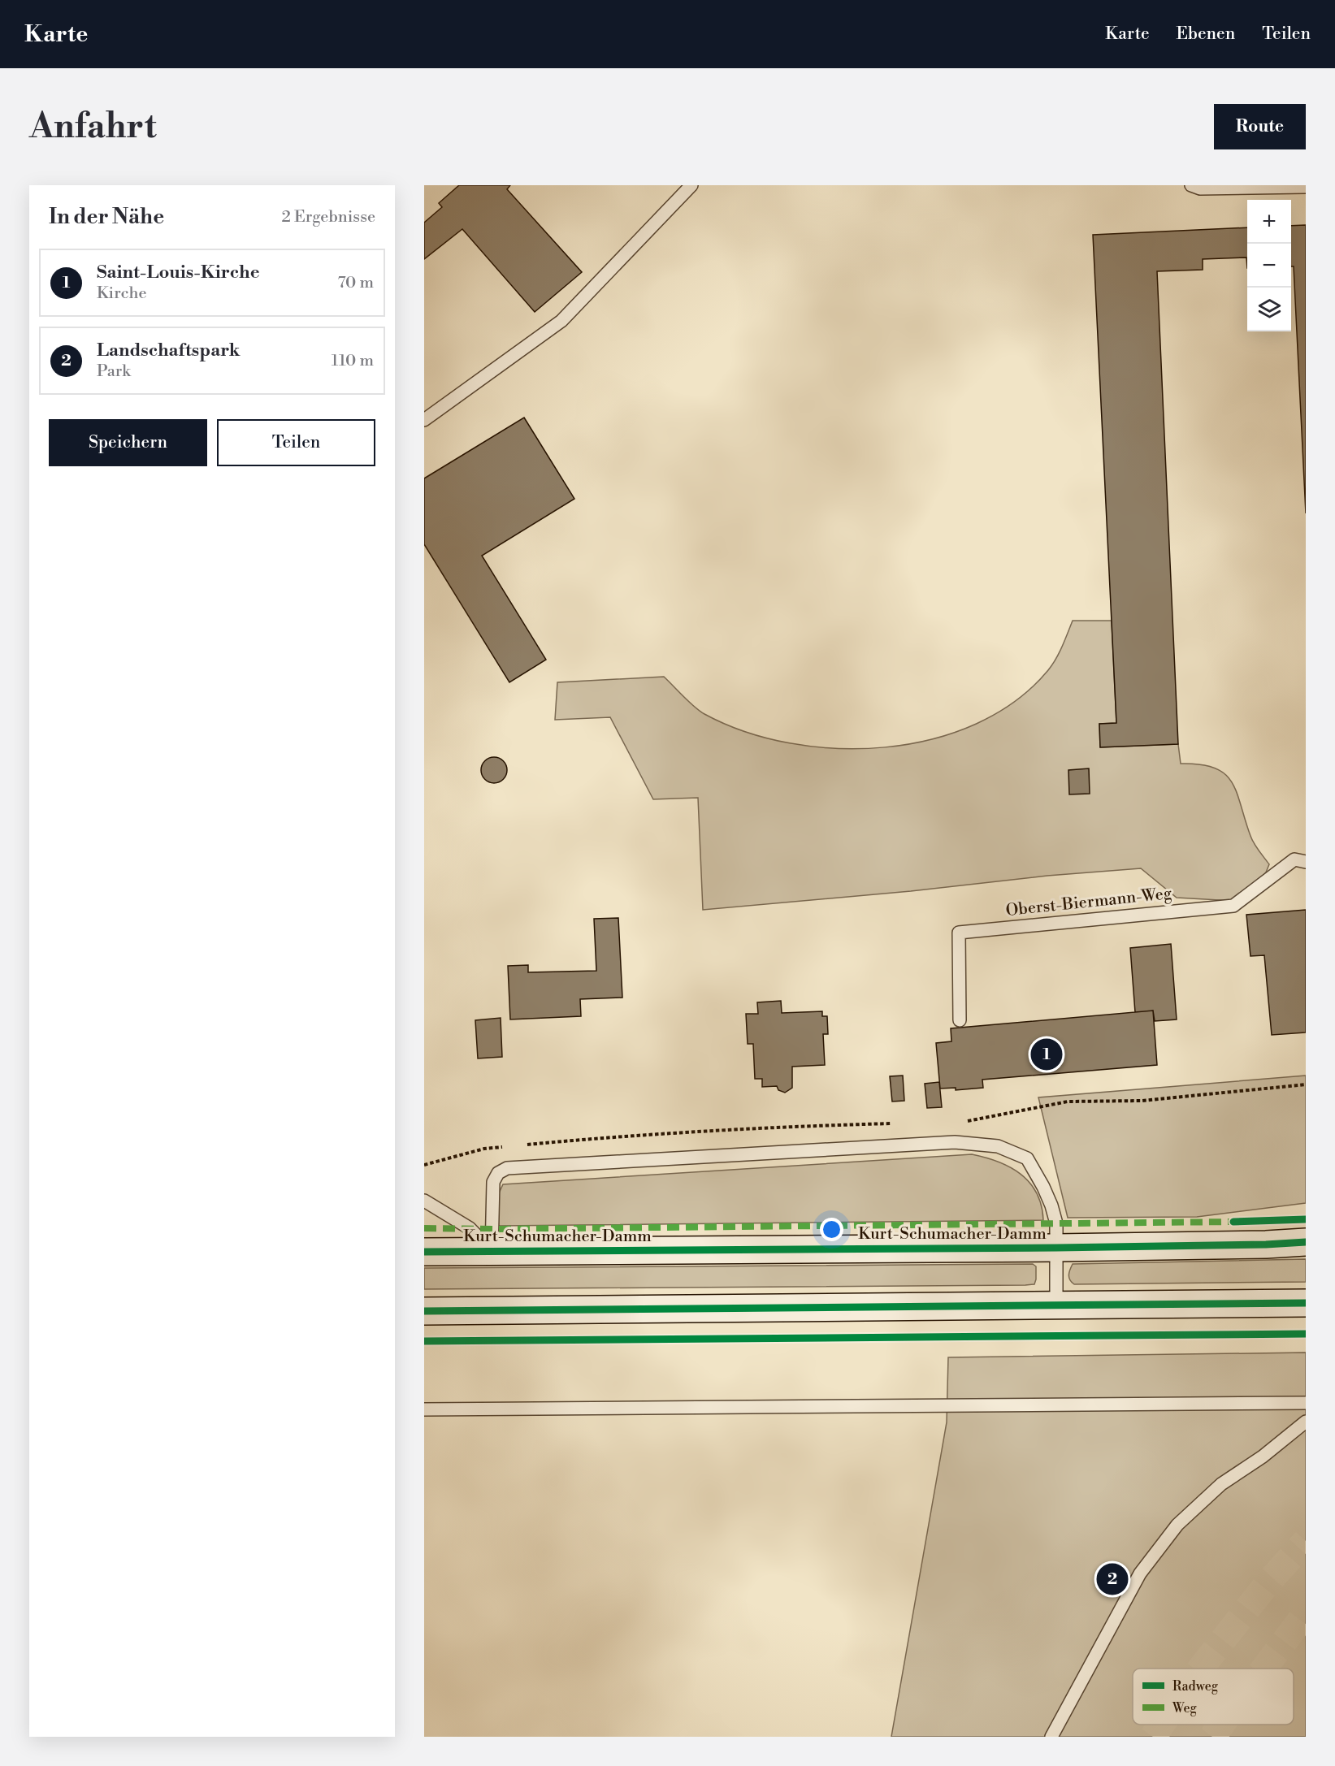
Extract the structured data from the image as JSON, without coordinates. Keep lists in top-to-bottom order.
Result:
{
  "streets": {
    "main road": ["Kurt-Schumacher-Damm"],
    "lane": ["Oberst-Biermann-Weg"]
  },
  "legend": ["Radweg", "Weg"],
  "page": {
    "header": "Karte",
    "nav": ["Karte", "Ebenen", "Teilen"],
    "buttons": [
      "Route",
      ["Speichern", "Teilen"]
    ],
    "title": "Anfahrt",
    "heading": ["In der Nähe", "2 Ergebnisse"],
    "map_buttons": ["+", "−"],
    "list": [
      {
        "mark": "1",
        "name": "Saint-Louis-Kirche",
        "note": "Kirche",
        "value": "70 m"
      },
      {
        "mark": "2",
        "name": "Landschaftspark",
        "note": "Park",
        "value": "110 m"
      }
    ],
    "pins": ["1", "2"]
  }
}
